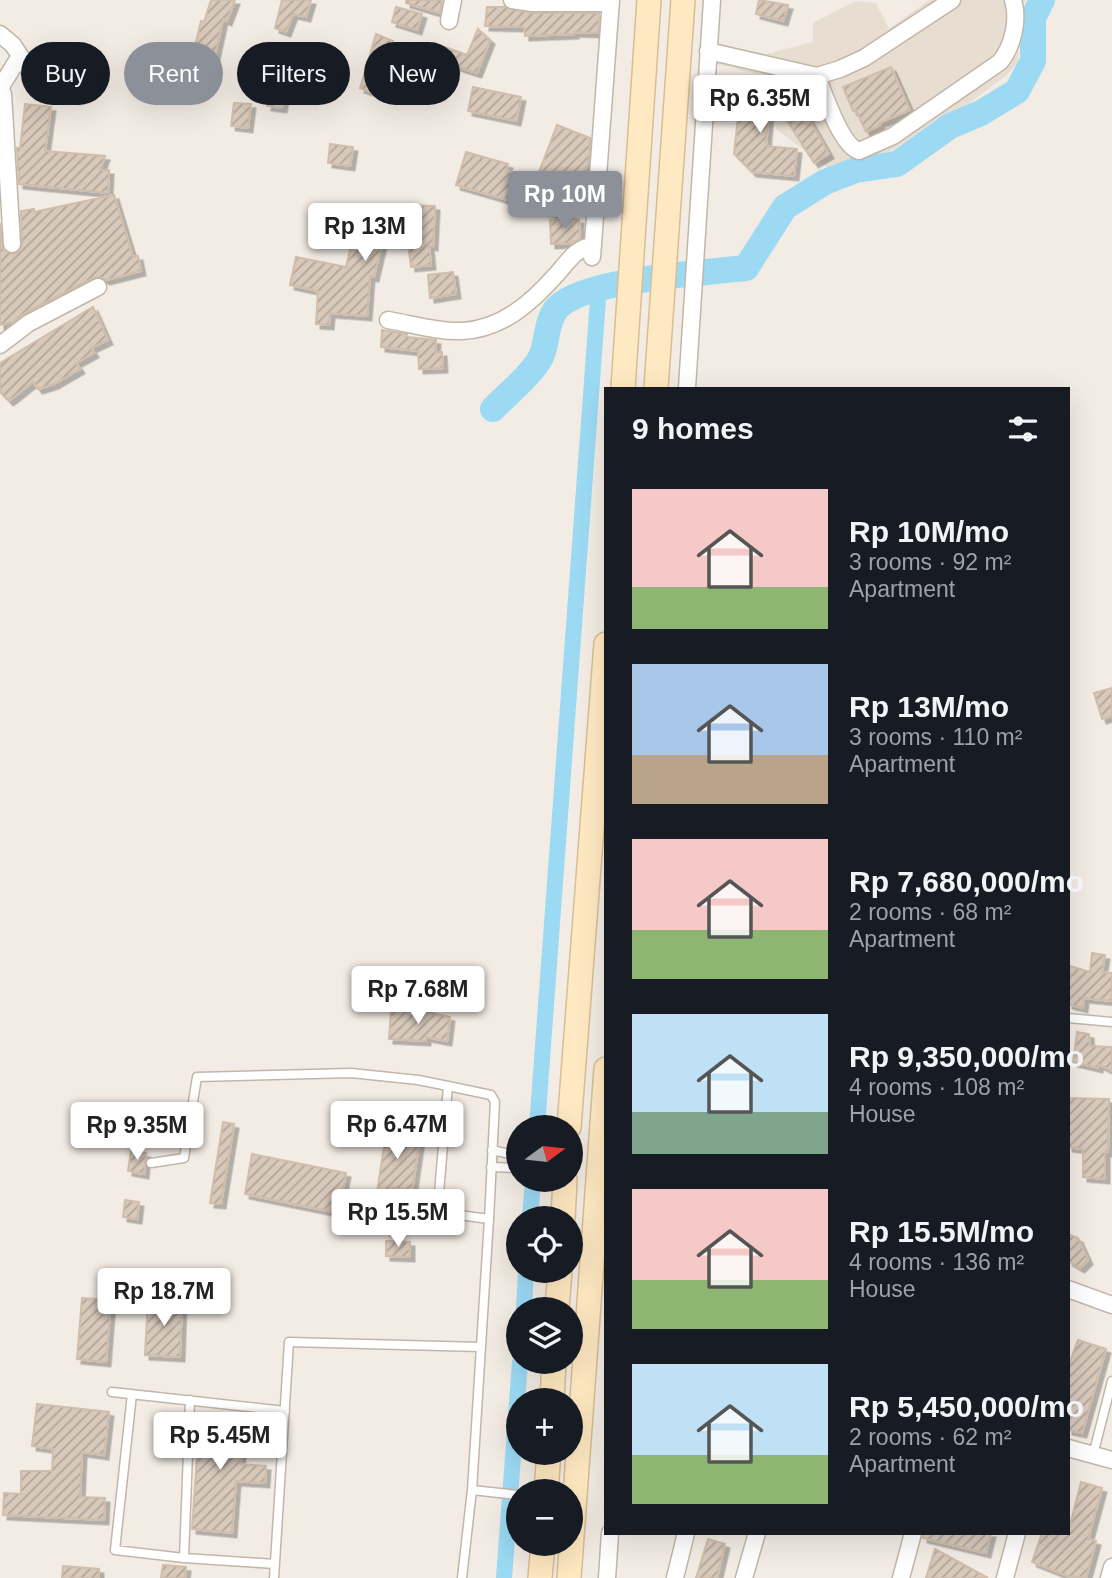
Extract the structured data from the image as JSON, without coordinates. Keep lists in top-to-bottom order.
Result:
{
  "north": "right",
  "page": {
    "chip": [
      "Buy",
      "Rent",
      "Filters",
      "New"
    ],
    "price": [
      "Rp 6.35M",
      "Rp 10M",
      "Rp 13M",
      "Rp 7.68M",
      "Rp 6.47M",
      "Rp 9.35M",
      "Rp 15.5M",
      "Rp 18.7M",
      "Rp 5.45M"
    ],
    "heading": "9 homes",
    "list": [
      {
        "name": "Rp 10M/mo",
        "note": "3 rooms · 92 m² · Apartment"
      },
      {
        "name": "Rp 13M/mo",
        "note": "3 rooms · 110 m² · Apartment"
      },
      {
        "name": "Rp 7,680,000/mo",
        "note": "2 rooms · 68 m² · Apartment"
      },
      {
        "name": "Rp 9,350,000/mo",
        "note": "4 rooms · 108 m² · House"
      },
      {
        "name": "Rp 15.5M/mo",
        "note": "4 rooms · 136 m² · House"
      },
      {
        "name": "Rp 5,450,000/mo",
        "note": "2 rooms · 62 m² · Apartment"
      }
    ],
    "map_buttons": ["+", "−"]
  }
}
